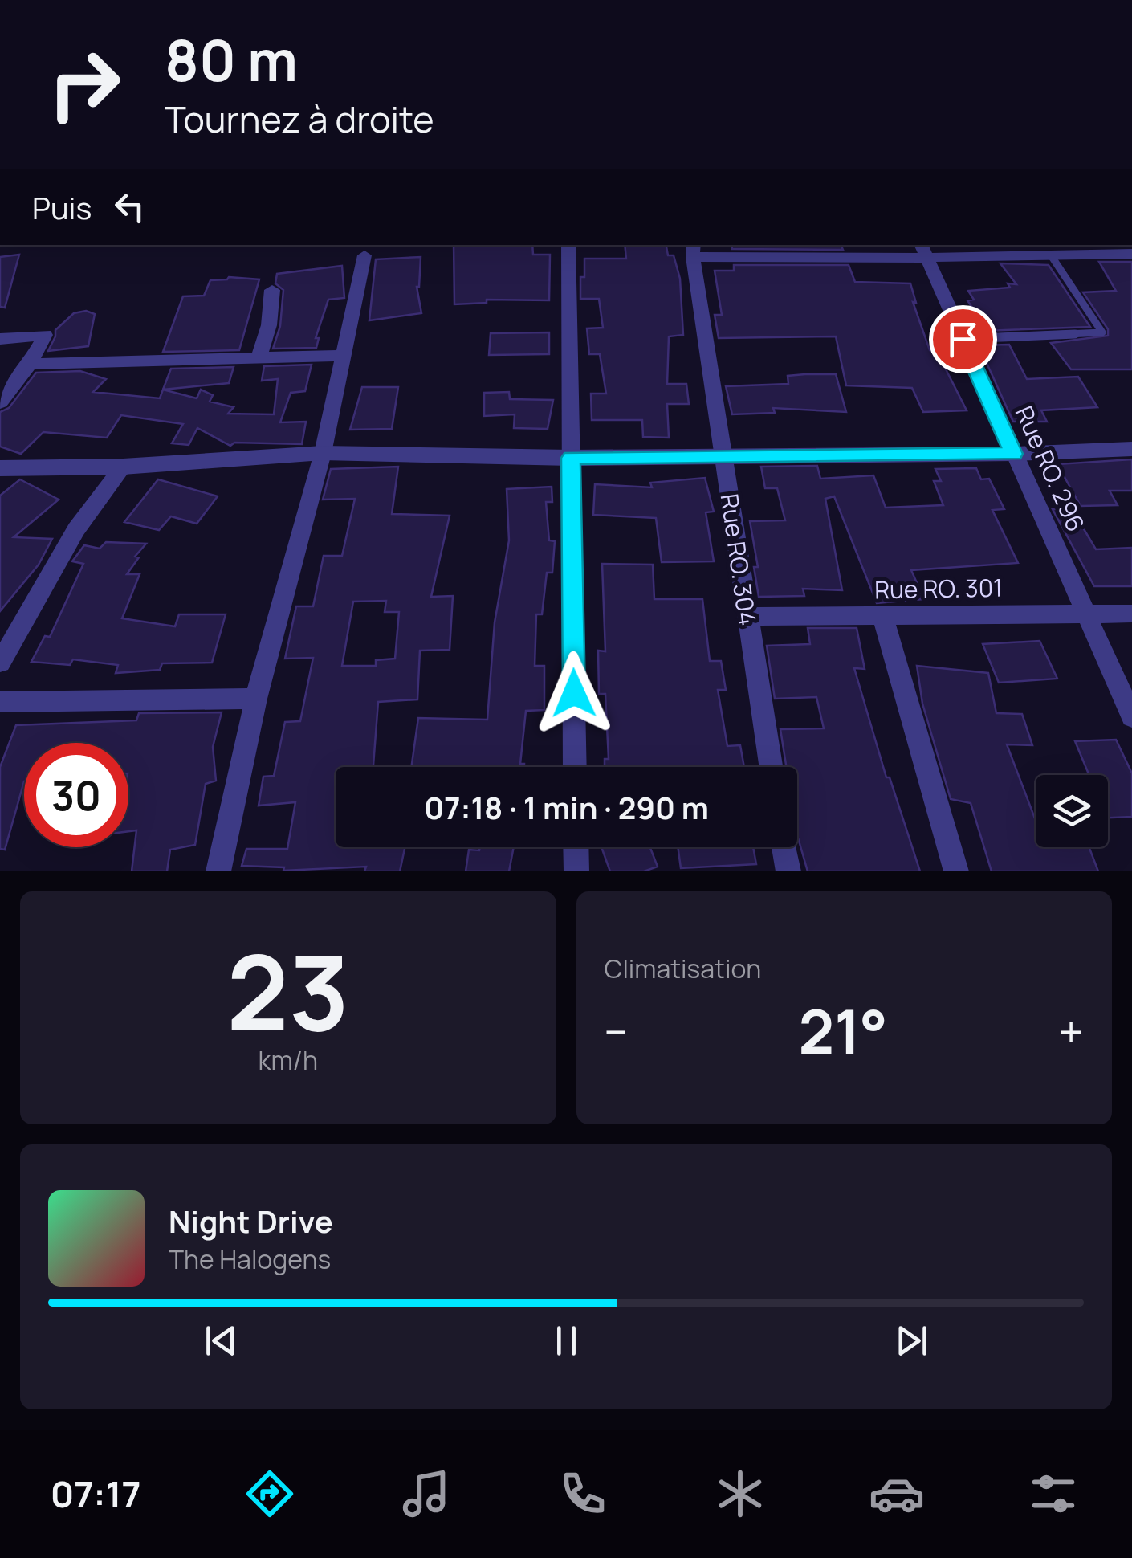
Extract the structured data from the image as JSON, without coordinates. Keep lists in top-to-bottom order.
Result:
{
  "streets": {
    "street": ["Rue RO. 296", "Rue RO. 304", "Rue RO. 301"]
  },
  "crossings": [
    ["Rue RO. 296", "Rue RO. 301"],
    ["Rue RO. 304", "Rue RO. 301"]
  ],
  "page": {
    "turn": ["80 m", "Tournez à droite"],
    "then": "Puis",
    "limit": "30",
    "trip": "07:18 · 1 min · 290 m",
    "tile": [
      ["23", "km/h"],
      "Climatisation"
    ],
    "heat": ["−", "21°", "+"],
    "song": ["Night Drive", "The Halogens"],
    "tabs": "07:17"
  }
}
